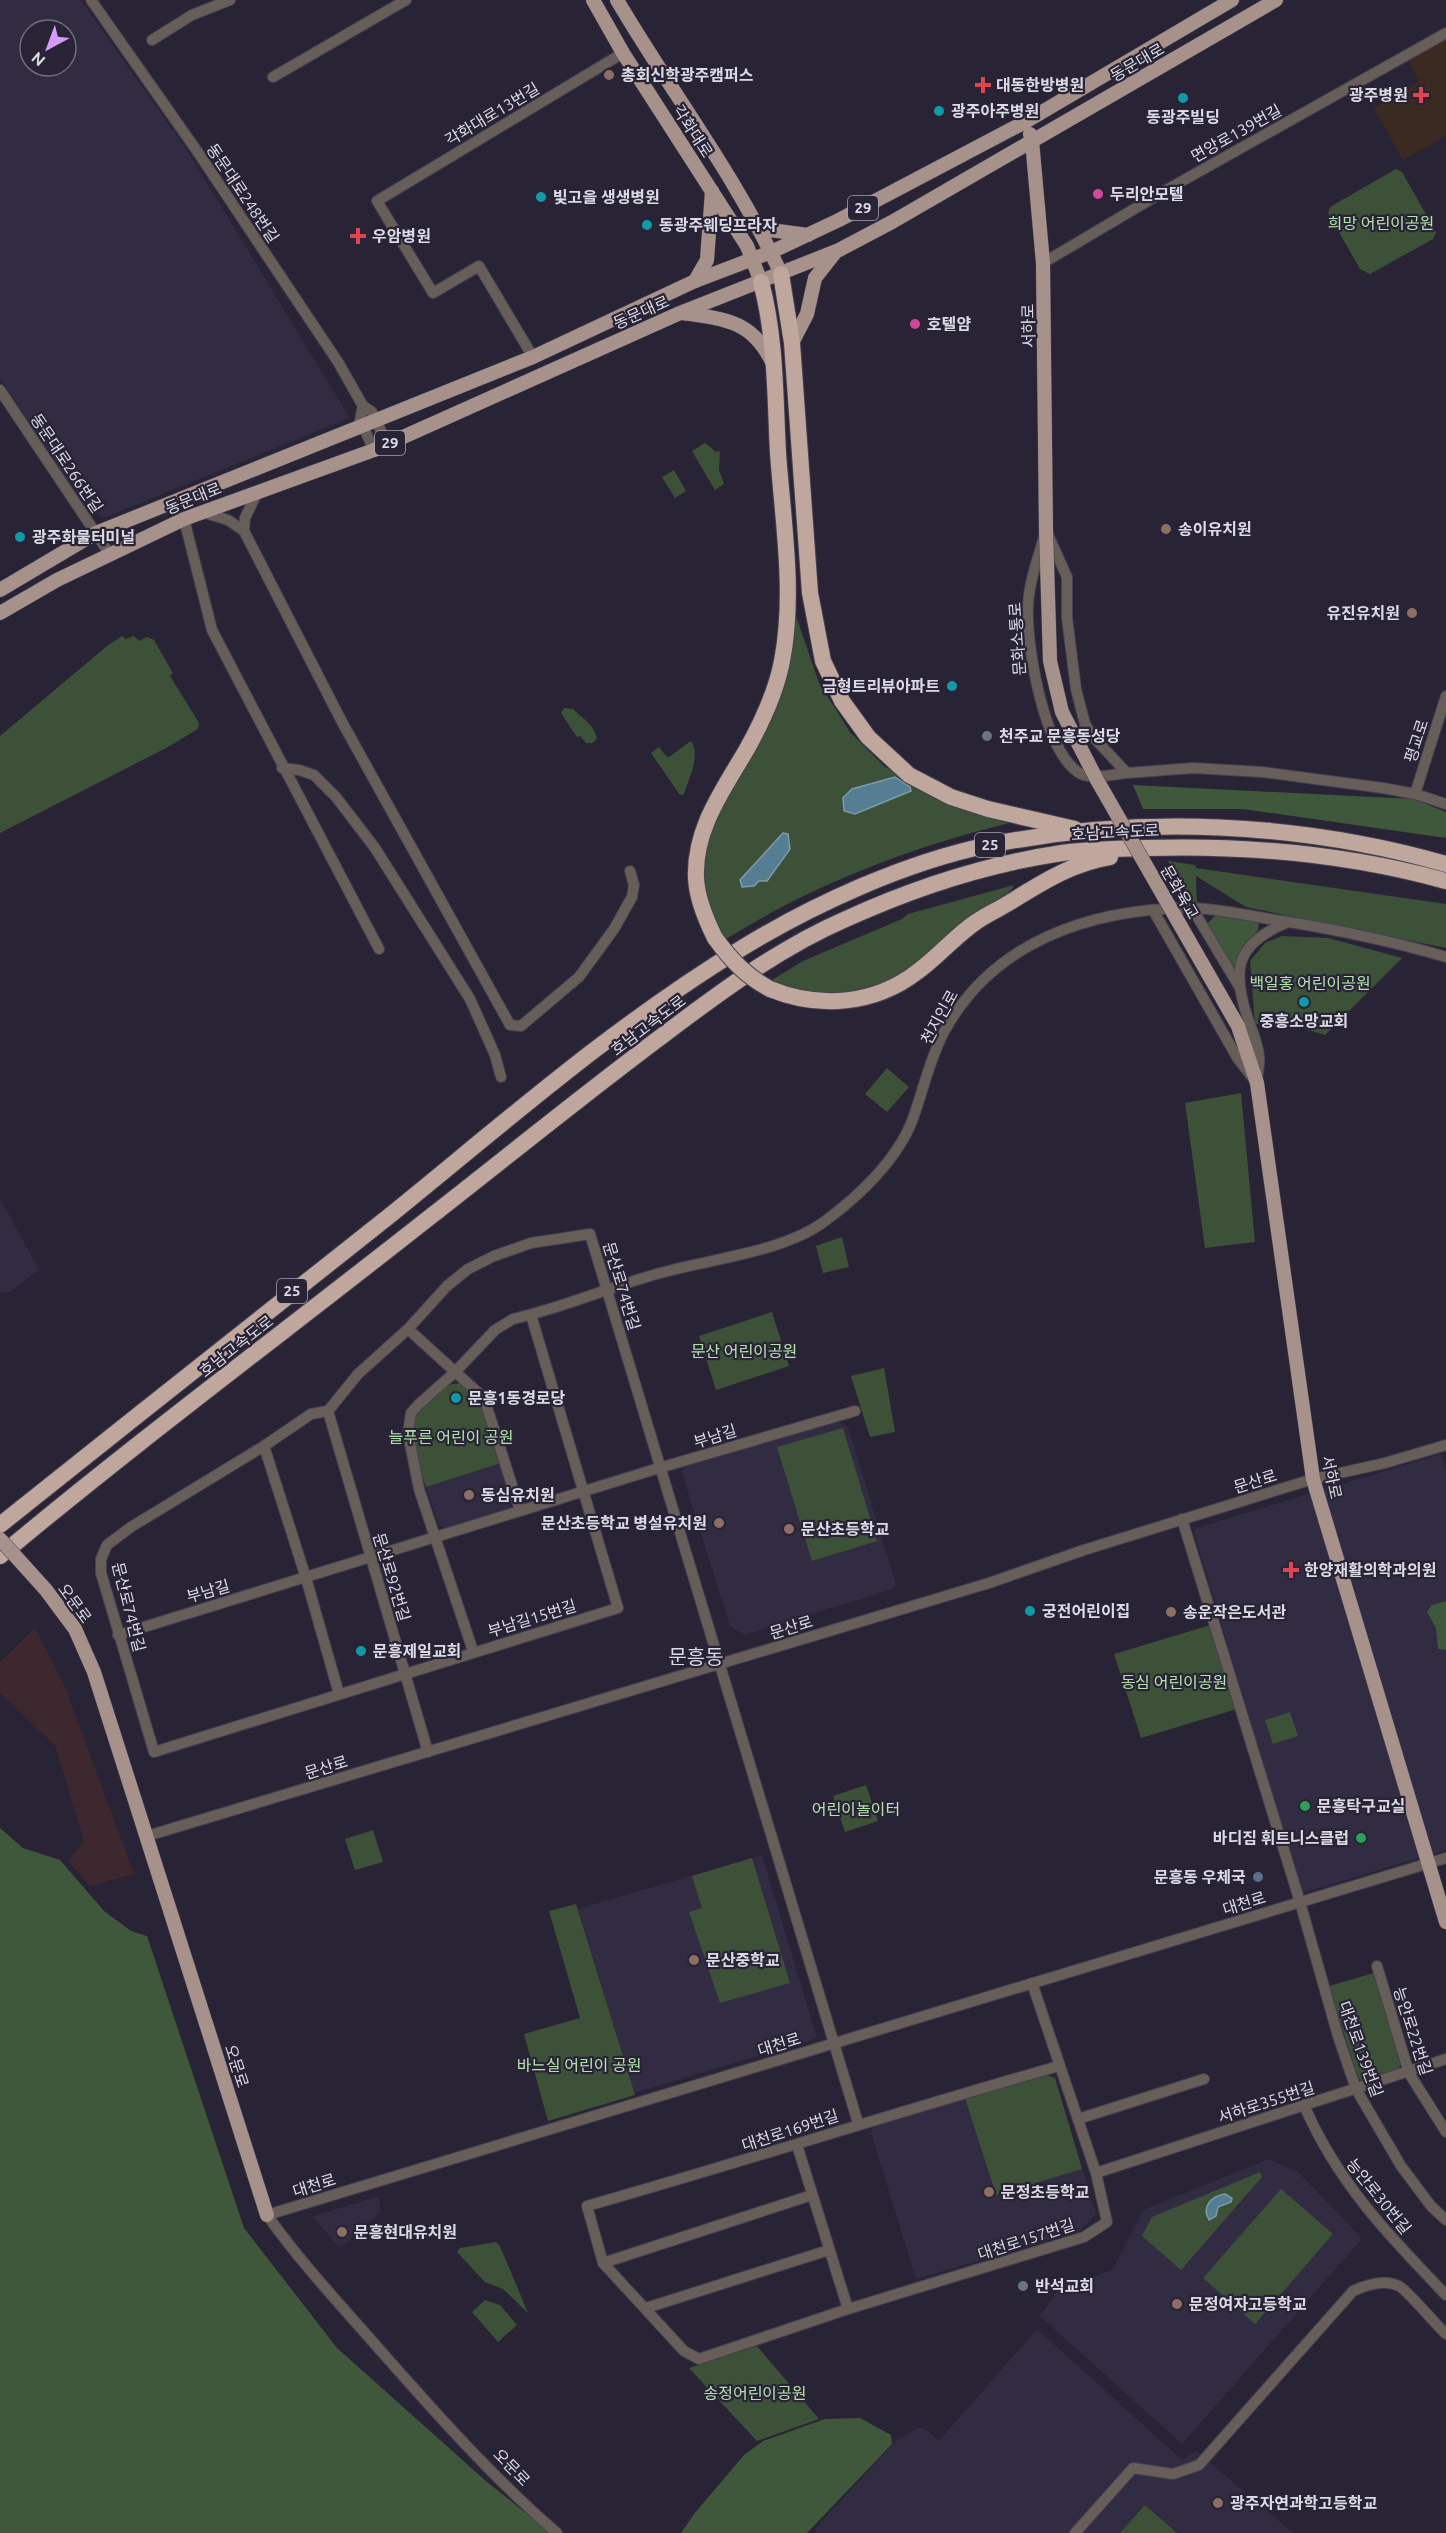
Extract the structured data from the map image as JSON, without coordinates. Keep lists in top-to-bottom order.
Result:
{
  "streets": {
    "highway": ["호남고속도로", "25"],
    "main road": [
      "동문대로",
      "각화대로",
      "29",
      "서하로",
      "문화육교",
      "오문로"
    ],
    "street": [
      "각화대로13번길",
      "면앙로139번길",
      "동문대로248번길",
      "동문대로266번길",
      "문화소통로",
      "평교로",
      "천지인로",
      "문산로74번길",
      "부남길",
      "문산로",
      "문산로92번길",
      "부남길15번길",
      "대천로",
      "능안로22번길",
      "대천로139번길",
      "서하로355번길",
      "대천로169번길",
      "능안로30번길",
      "대천로157번길"
    ]
  },
  "crossings": [
    ["동문대로", "각화대로13번길"],
    ["동문대로", "각화대로"],
    ["동문대로", "동문대로248번길"],
    ["동문대로", "서하로"],
    ["동문대로", "동문대로266번길"],
    ["각화대로13번길", "각화대로"],
    ["면앙로139번길", "서하로"],
    ["서하로", "문화소통로"],
    ["서하로", "문화육교"],
    ["서하로", "문산로"],
    ["서하로", "대천로"],
    ["문화소통로", "평교로"],
    ["문화소통로", "문화육교"],
    ["천지인로", "문산로74번길"],
    ["천지인로", "부남길"],
    ["문산로74번길", "부남길"],
    ["문산로74번길", "문산로"],
    ["문산로74번길", "문산로92번길"],
    ["문산로74번길", "부남길15번길"],
    ["문산로74번길", "대천로169번길"],
    ["부남길", "문산로92번길"],
    ["부남길", "부남길15번길"],
    ["문산로", "문산로92번길"],
    ["문산로", "오문로"],
    ["문산로", "대천로169번길"],
    ["문산로92번길", "부남길15번길"],
    ["오문로", "대천로"],
    ["대천로", "대천로139번길"],
    ["대천로", "대천로169번길"],
    ["대천로", "대천로157번길"],
    ["능안로22번길", "서하로355번길"],
    ["대천로139번길", "서하로355번길"],
    ["서하로355번길", "능안로30번길"],
    ["서하로355번길", "대천로157번길"],
    ["대천로169번길", "대천로157번길"]
  ],
  "districts": ["문흥동"],
  "parks": [
    "희망 어린이공원",
    "백일홍 어린이공원",
    "문산 어린이공원",
    "늘푸른 어린이 공원",
    "동심 어린이공원",
    "어린이놀이터",
    "바느실 어린이 공원",
    "송정어린이공원"
  ],
  "places": {
    "other": [
      "총회신학광주캠퍼스",
      "동광주빌딩",
      "광주아주병원",
      "두리안모텔",
      "빛고을 생생병원",
      "동광주웨딩프라자",
      "호텔얌",
      "송이유치원",
      "광주화물터미널",
      "유진유치원",
      "금형트리뷰아파트",
      "천주교 문흥동성당",
      "중흥소망교회",
      "문흥1동경로당",
      "동심유치원",
      "문산초등학교 병설유치원",
      "문산초등학교",
      "궁전어린이집",
      "송운작은도서관",
      "문흥제일교회",
      "문흥탁구교실",
      "바디짐 휘트니스클럽",
      "문흥동 우체국",
      "문산중학교",
      "문정초등학교",
      "문흥현대유치원",
      "반석교회",
      "문정여자고등학교",
      "광주자연과학고등학교"
    ],
    "health": [
      "대동한방병원",
      "광주병원",
      "우암병원",
      "한양재활의학과의원"
    ]
  },
  "north": "bottom left"
}
